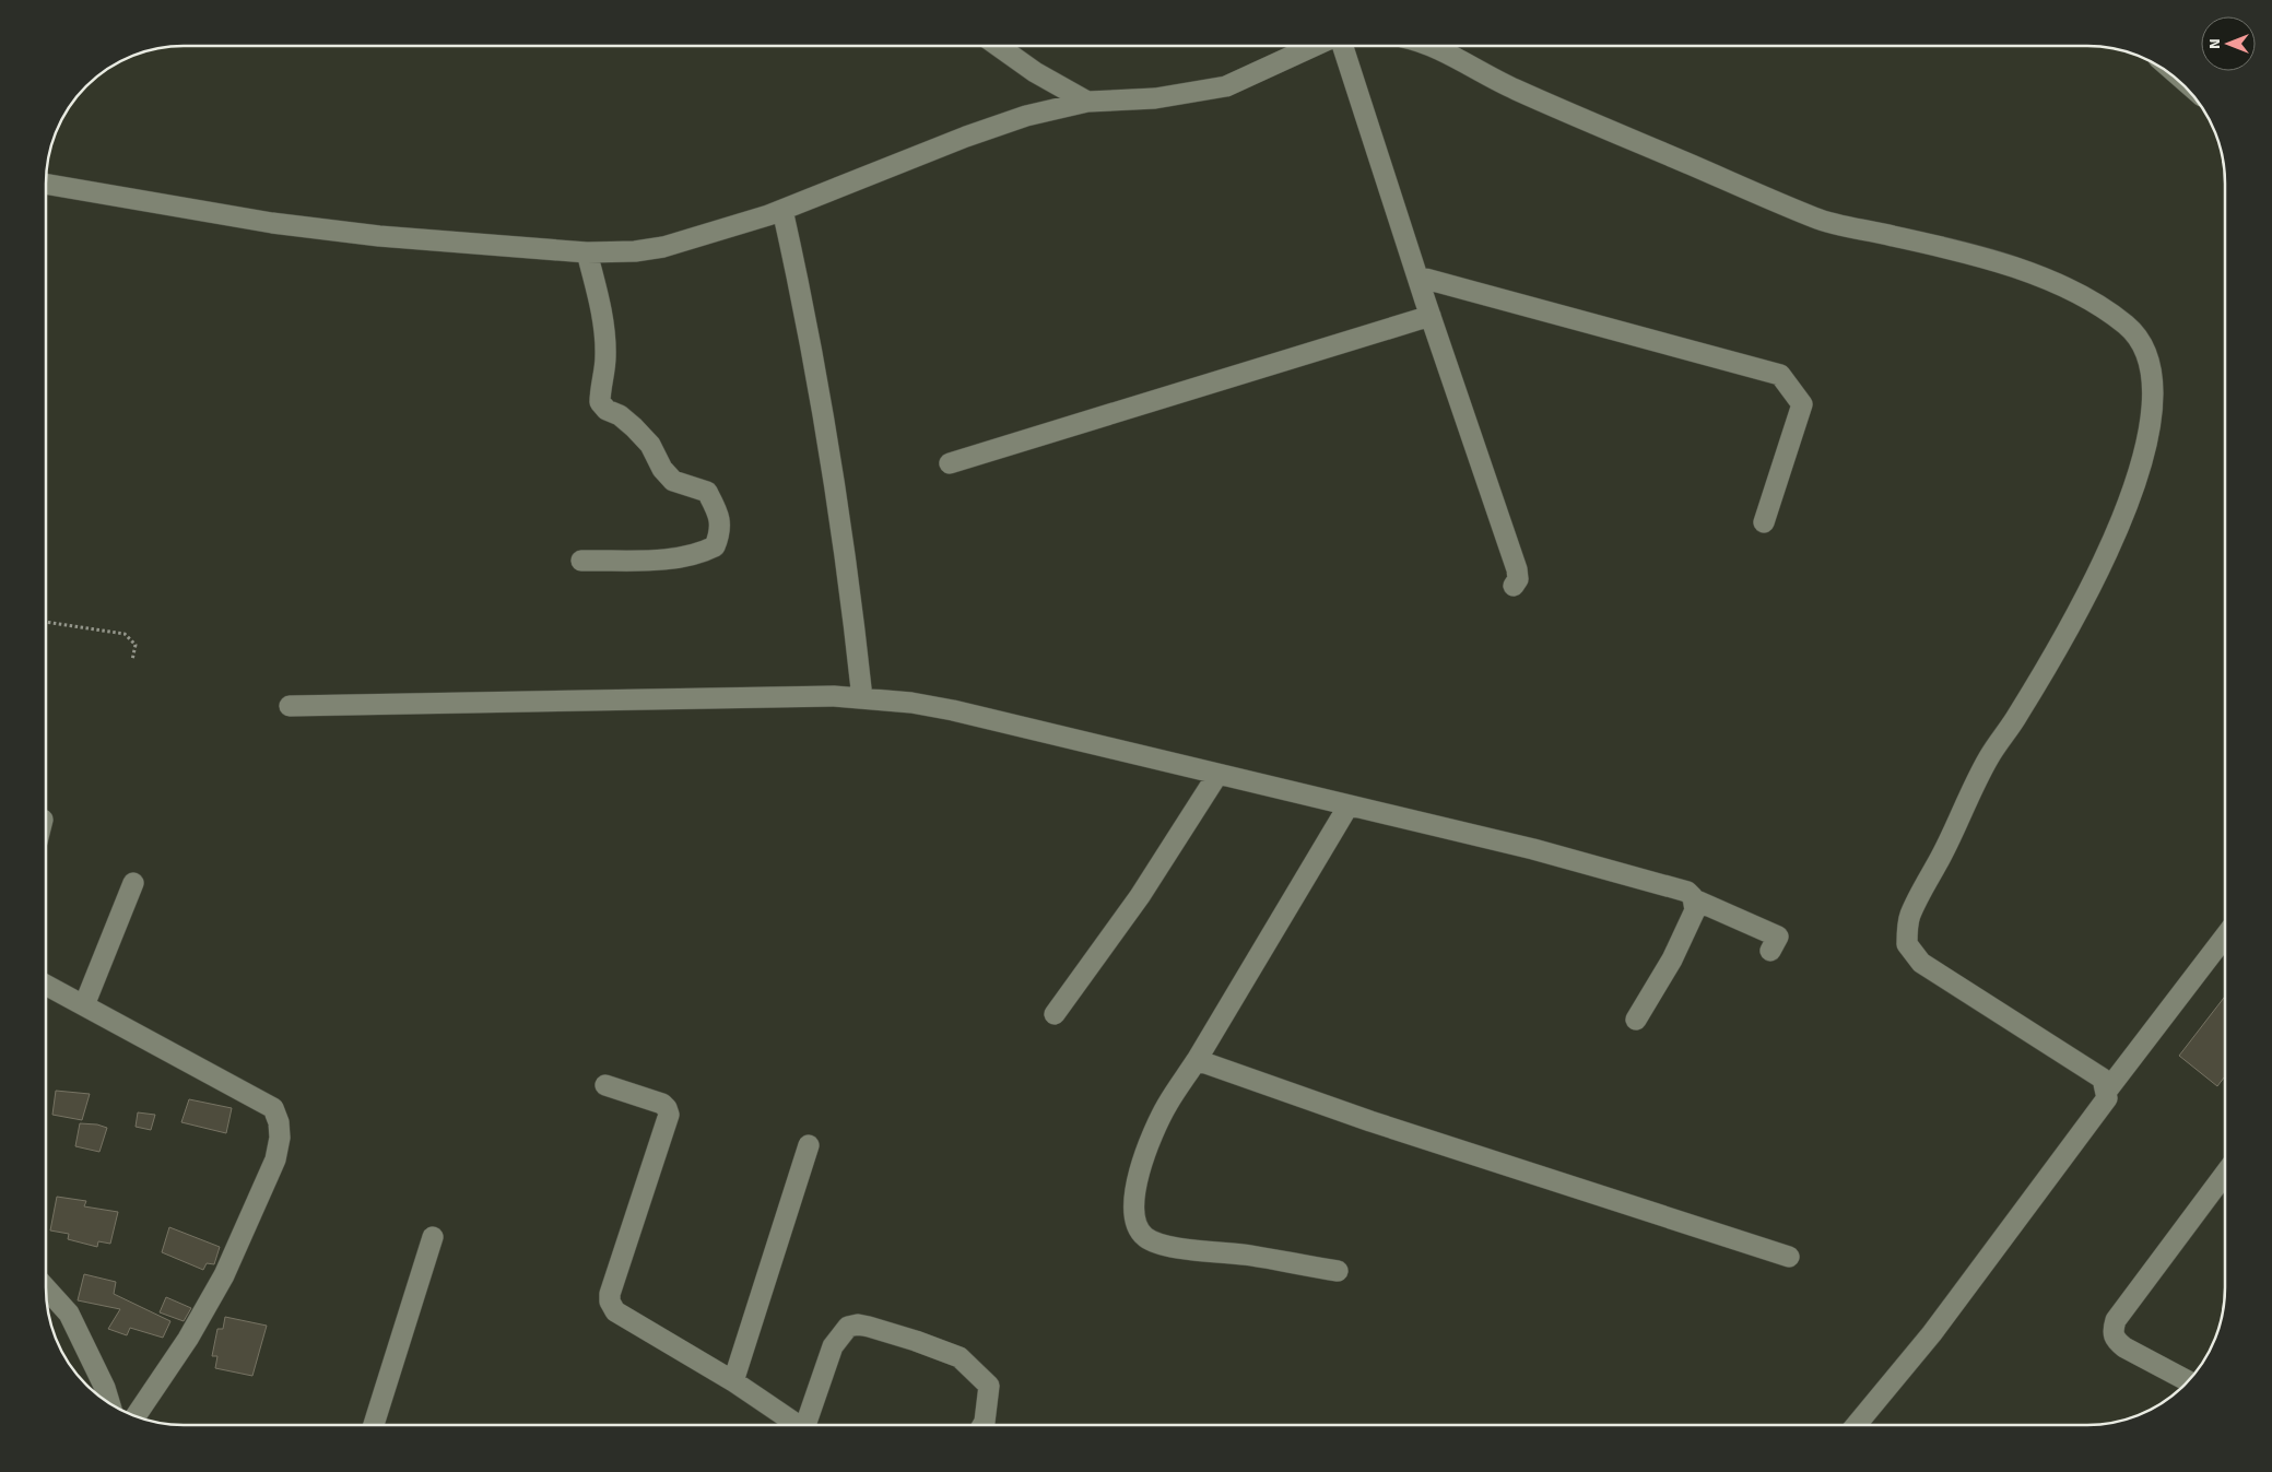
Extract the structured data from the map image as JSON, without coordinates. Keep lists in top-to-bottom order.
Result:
{
  "north": "left"
}
